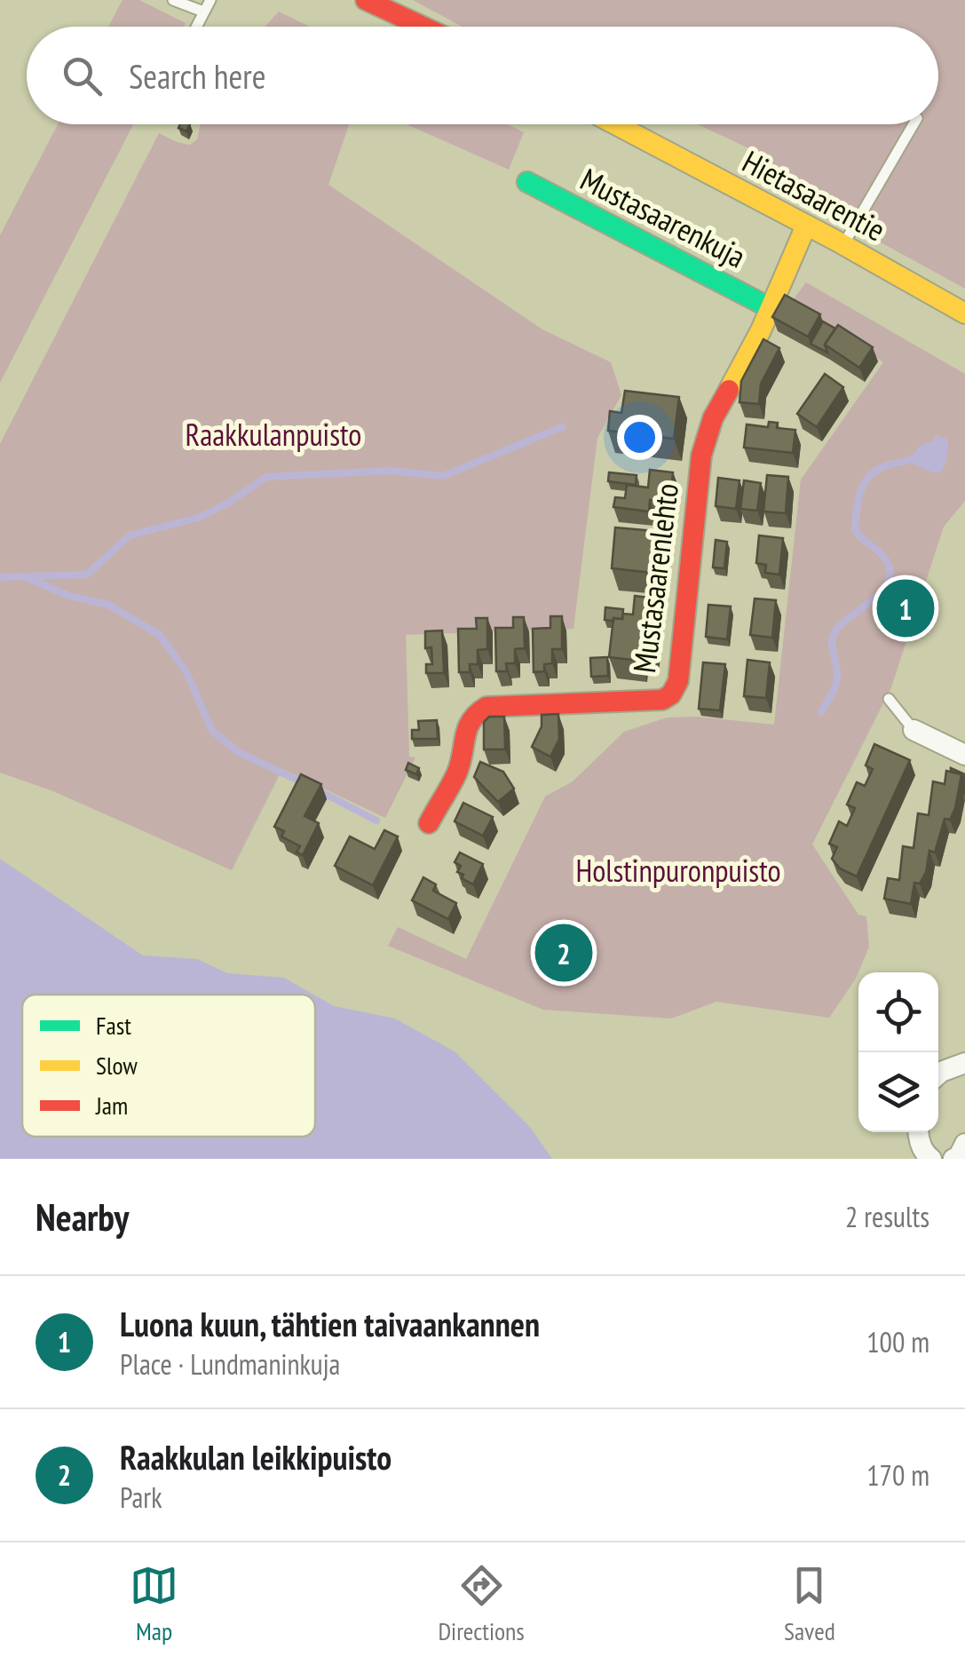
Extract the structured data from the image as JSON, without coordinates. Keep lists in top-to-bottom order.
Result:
{
  "streets": {
    "street": ["Hietasaarentie", "Mustasaarenkuja", "Mustasaarenlehto"]
  },
  "crossings": [
    ["Hietasaarentie", "Mustasaarenlehto"],
    ["Mustasaarenkuja", "Mustasaarenlehto"]
  ],
  "parks": ["Raakkulanpuisto", "Holstinpuronpuisto"],
  "legend": ["Fast", "Slow", "Jam"],
  "page": {
    "search": "Search here",
    "pins": ["1", "2"],
    "heading": ["Nearby", "2 results"],
    "list": [
      {
        "mark": "1",
        "name": "Luona kuun, tähtien taivaankannen",
        "note": "Place · Lundmaninkuja",
        "value": "100 m"
      },
      {
        "mark": "2",
        "name": "Raakkulan leikkipuisto",
        "note": "Park",
        "value": "170 m"
      }
    ],
    "nav": ["Map", "Directions", "Saved"]
  }
}
